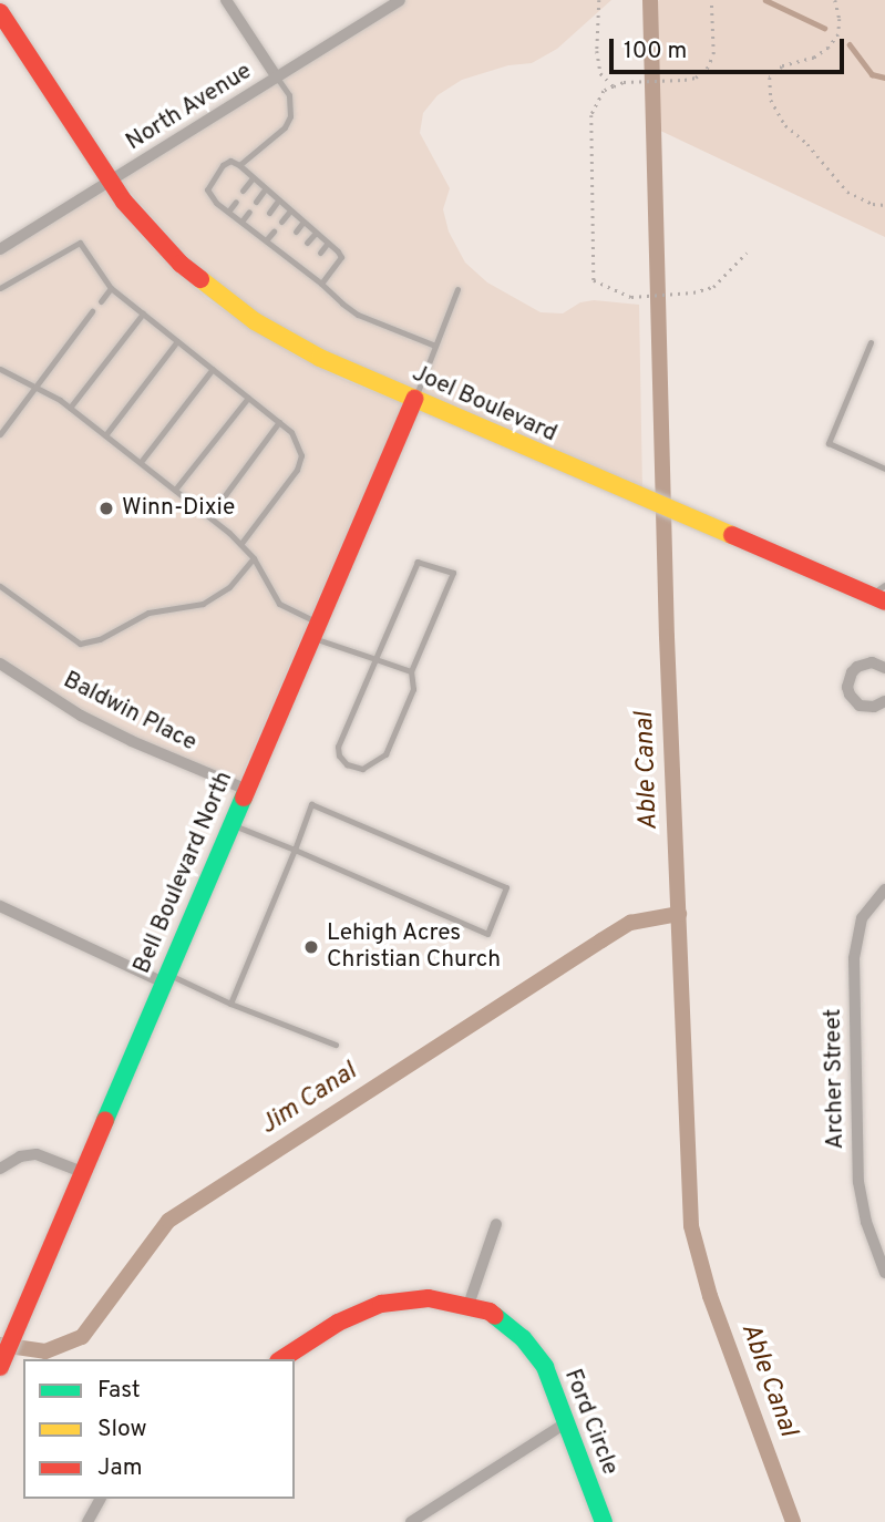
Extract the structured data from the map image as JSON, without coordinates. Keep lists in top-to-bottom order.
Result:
{
  "streets": {
    "street": [
      "North Avenue",
      "Joel Boulevard",
      "Baldwin Place",
      "Bell Boulevard North",
      "Archer Street",
      "Ford Circle"
    ]
  },
  "crossings": [
    ["North Avenue", "Joel Boulevard"],
    ["Joel Boulevard", "Bell Boulevard North"],
    ["Baldwin Place", "Bell Boulevard North"]
  ],
  "water": ["Able Canal", "Jim Canal"],
  "places": ["Winn-Dixie", "Lehigh Acres Christian Church"],
  "legend": ["Fast", "Slow", "Jam"],
  "scale_bar": "100 m"
}
